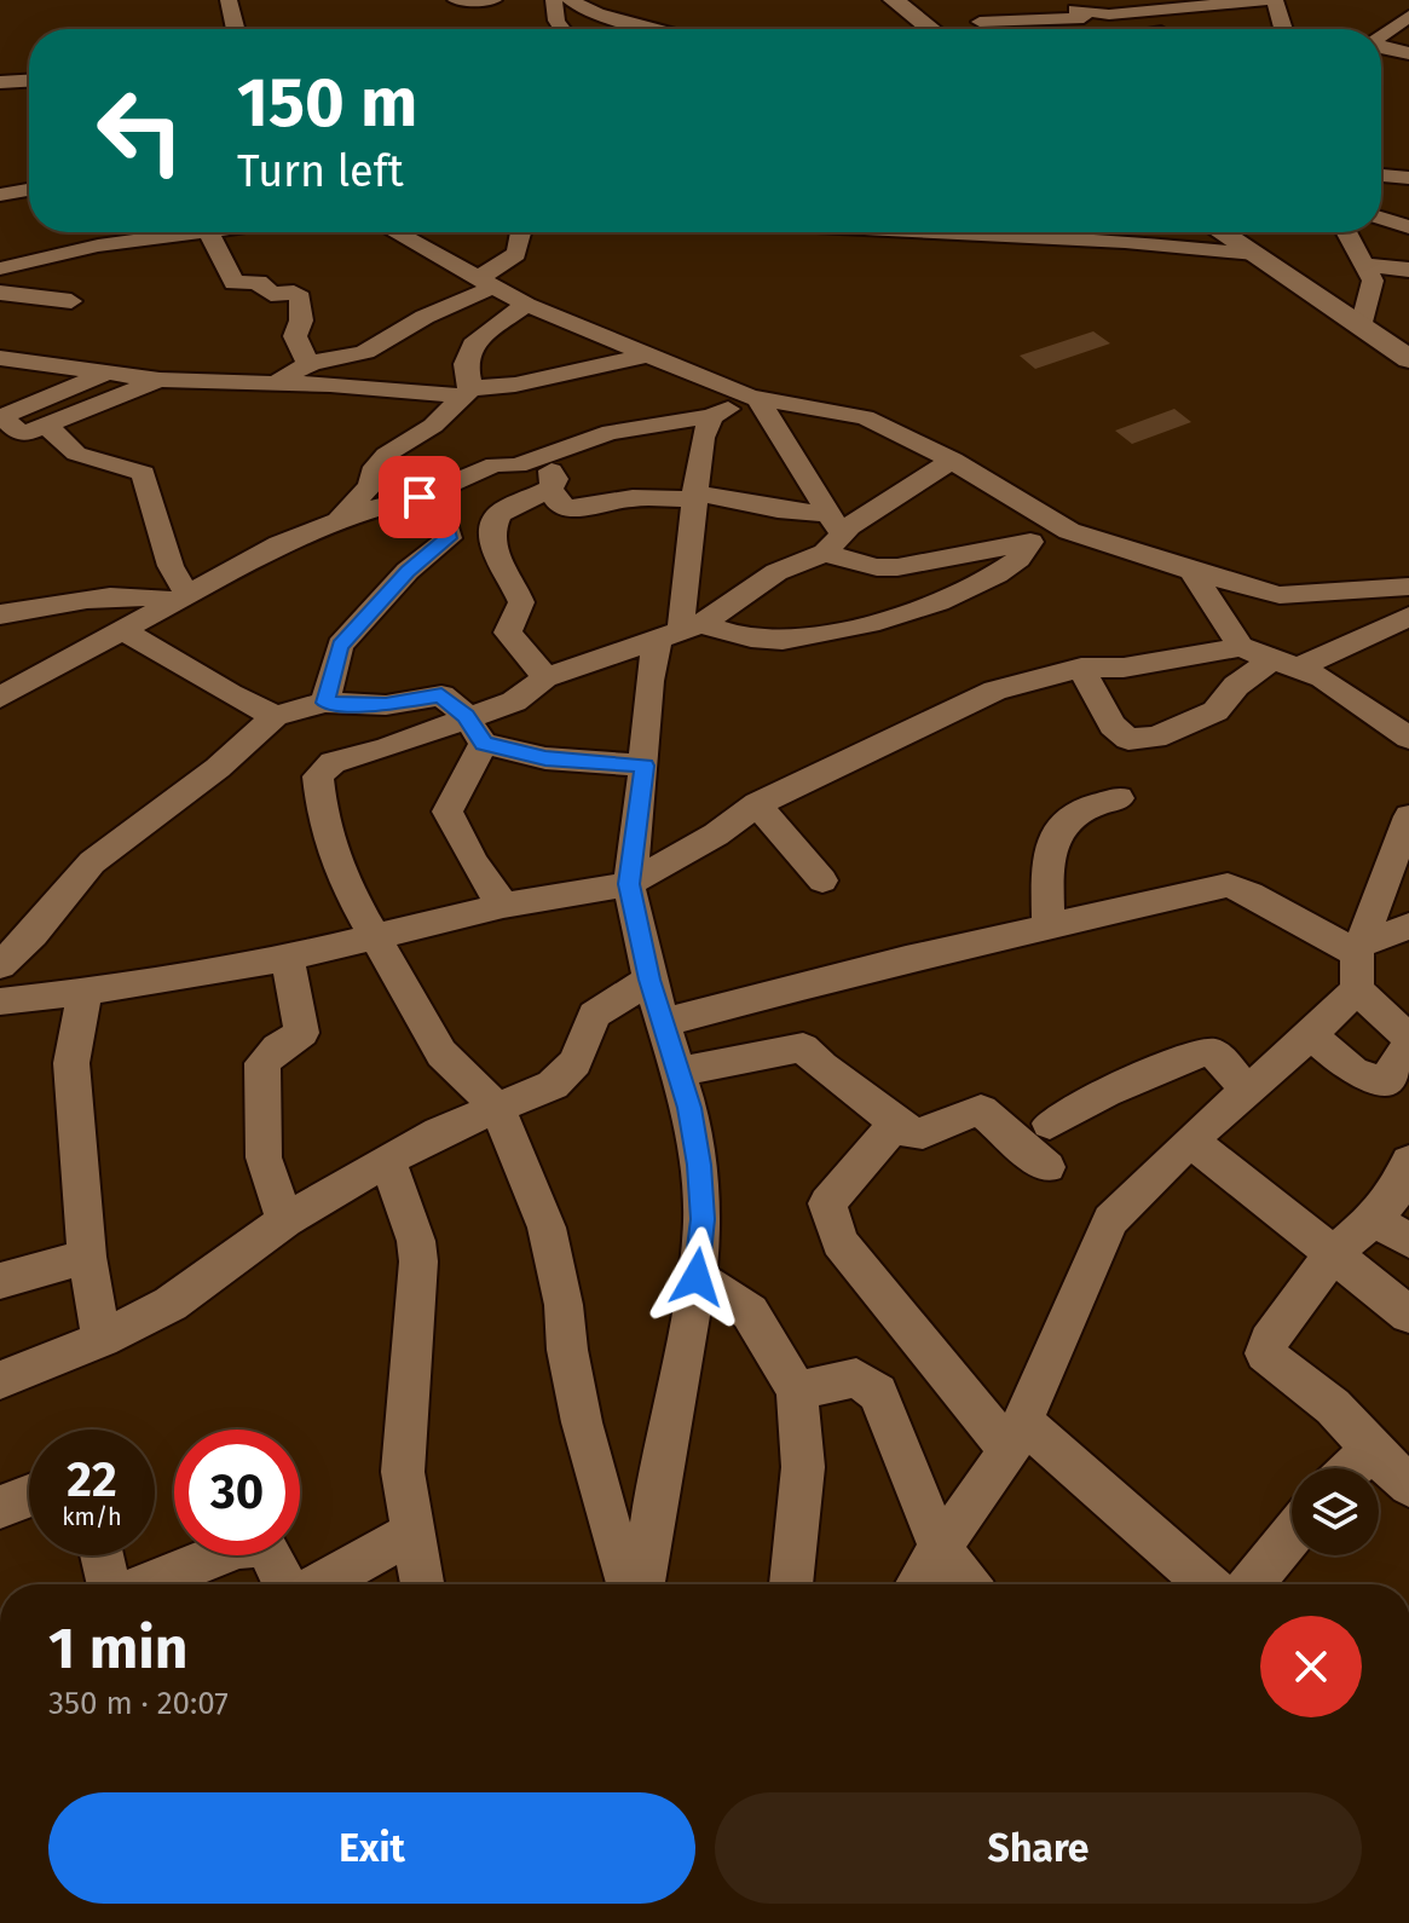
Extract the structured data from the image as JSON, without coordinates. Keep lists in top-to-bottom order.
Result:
{
  "page": {
    "turn": ["150 m", "Turn left"],
    "speed": "22 km/h",
    "limit": "30",
    "heading": ["1 min", "350 m · 20:07"],
    "buttons": ["Exit", "Share"]
  }
}
